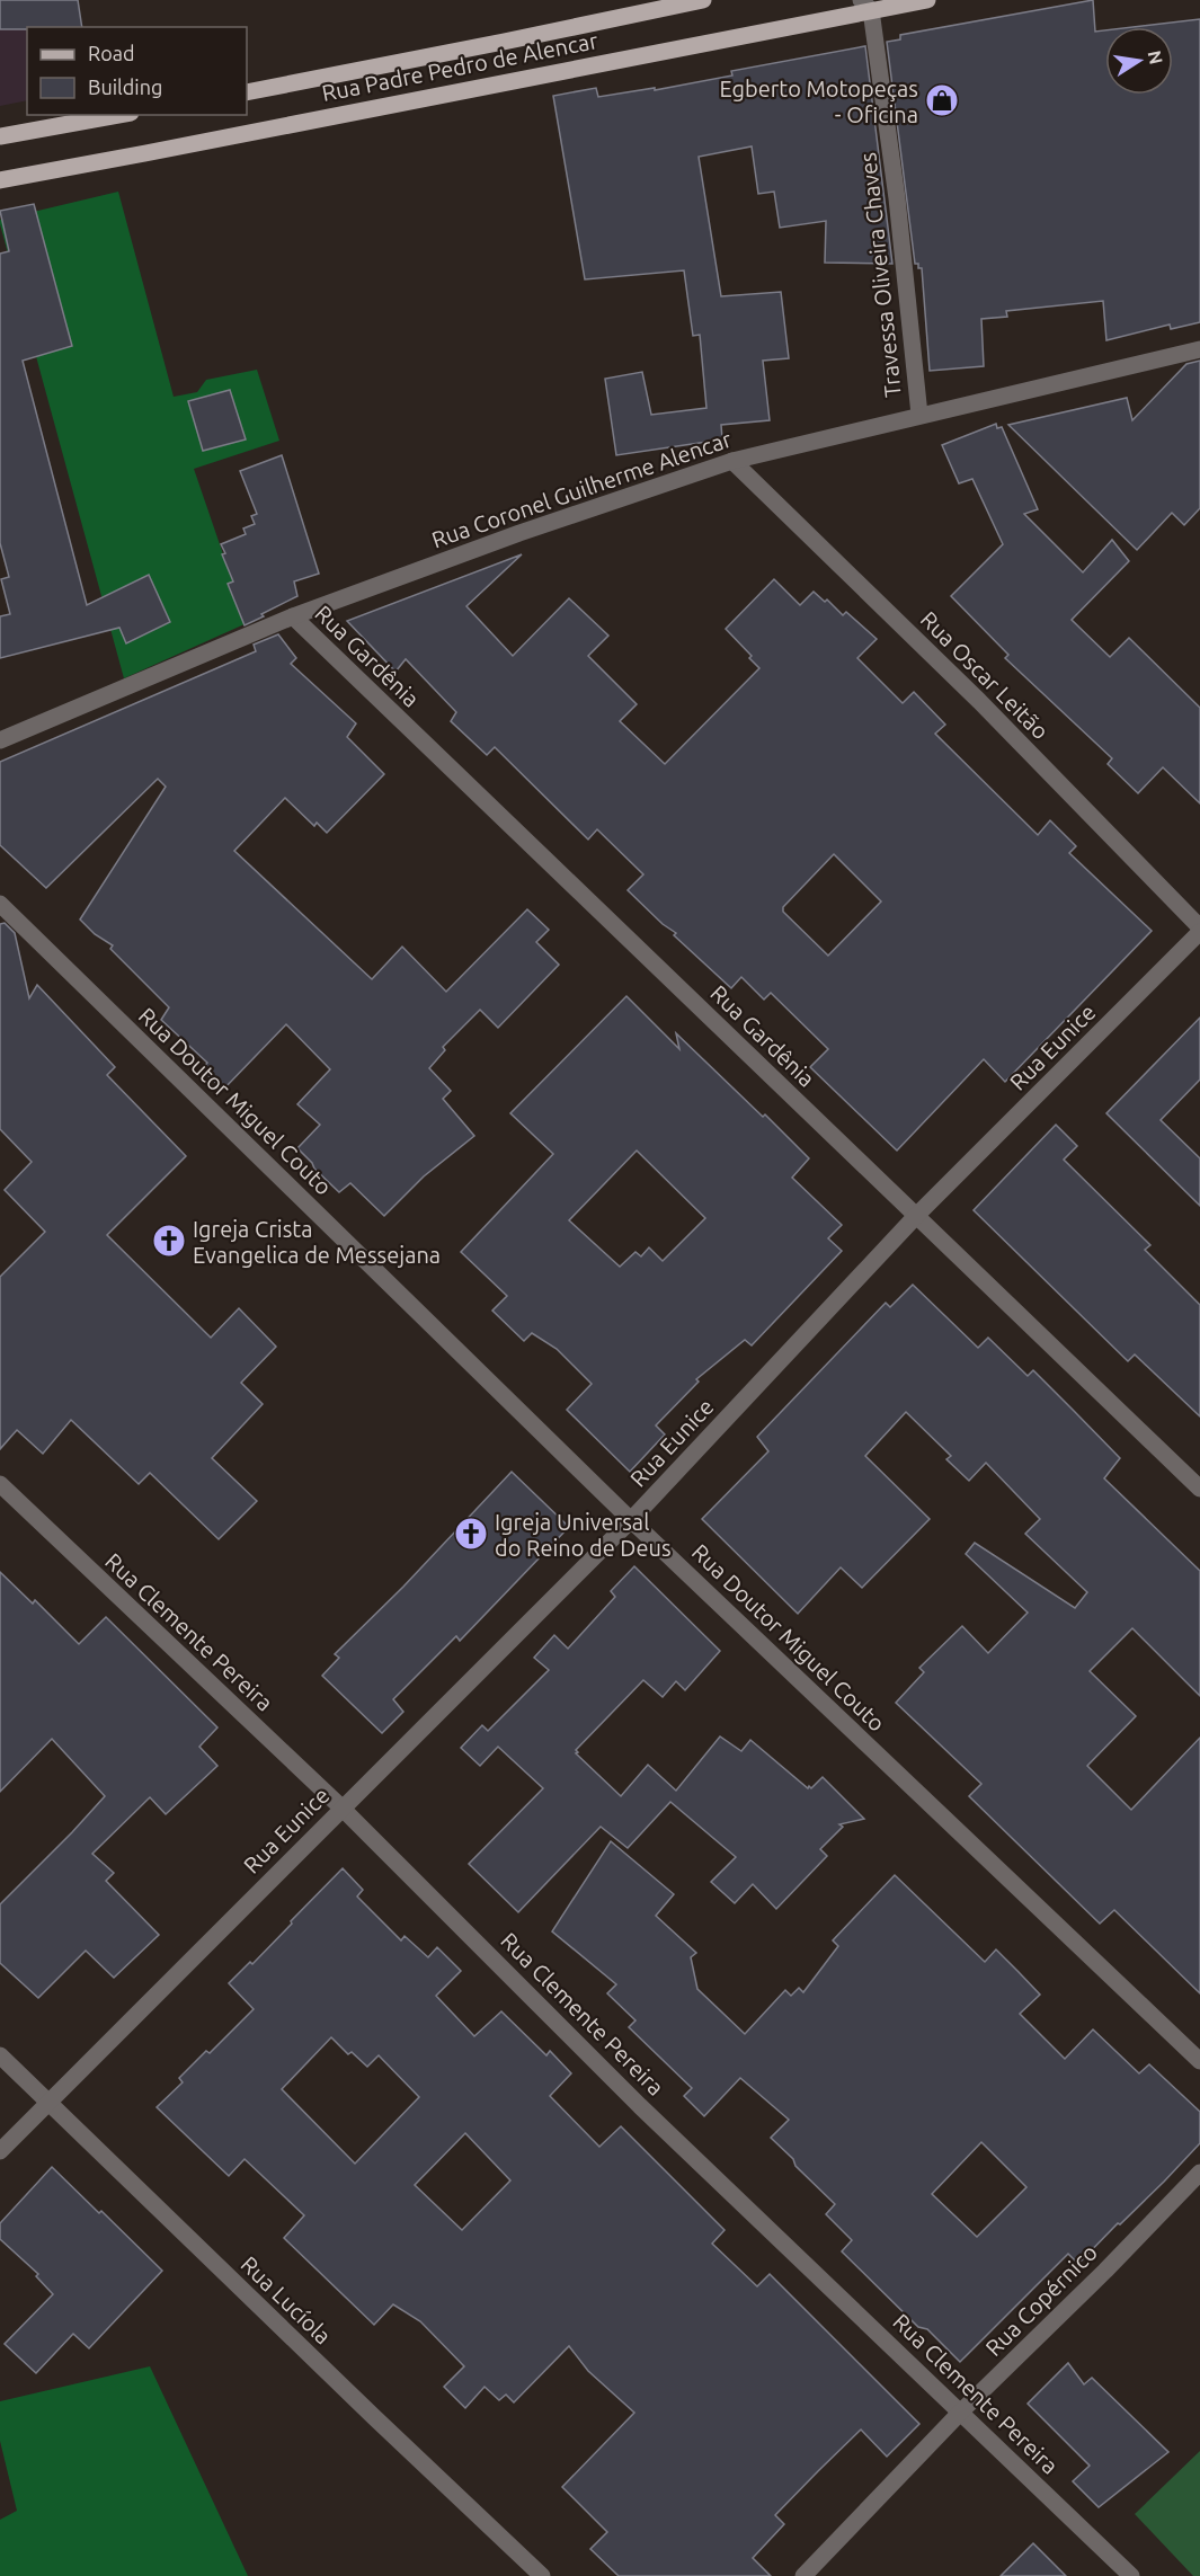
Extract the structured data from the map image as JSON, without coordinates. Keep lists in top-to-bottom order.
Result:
{
  "streets": {
    "main road": ["Rua Padre Pedro de Alencar"],
    "street": [
      "Travessa Oliveira Chaves",
      "Rua Coronel Guilherme Alencar",
      "Rua Gardênia",
      "Rua Oscar Leitão",
      "Rua Eunice",
      "Rua Doutor Miguel Couto",
      "Rua Clemente Pereira",
      "Rua Lucíola",
      "Rua Copérnico"
    ]
  },
  "crossings": [
    ["Rua Padre Pedro de Alencar", "Travessa Oliveira Chaves"],
    ["Travessa Oliveira Chaves", "Rua Coronel Guilherme Alencar"],
    ["Rua Coronel Guilherme Alencar", "Rua Gardênia"],
    ["Rua Coronel Guilherme Alencar", "Rua Oscar Leitão"],
    ["Rua Gardênia", "Rua Eunice"],
    ["Rua Oscar Leitão", "Rua Eunice"],
    ["Rua Eunice", "Rua Doutor Miguel Couto"],
    ["Rua Eunice", "Rua Clemente Pereira"],
    ["Rua Eunice", "Rua Lucíola"],
    ["Rua Clemente Pereira", "Rua Copérnico"]
  ],
  "places": {
    "shop": ["Egberto Motopeças - Oficina"],
    "church": ["Igreja Crista Evangelica de Messejana", "Igreja Universal do Reino de Deus"]
  },
  "legend": ["Road", "Building"],
  "north": "right"
}
